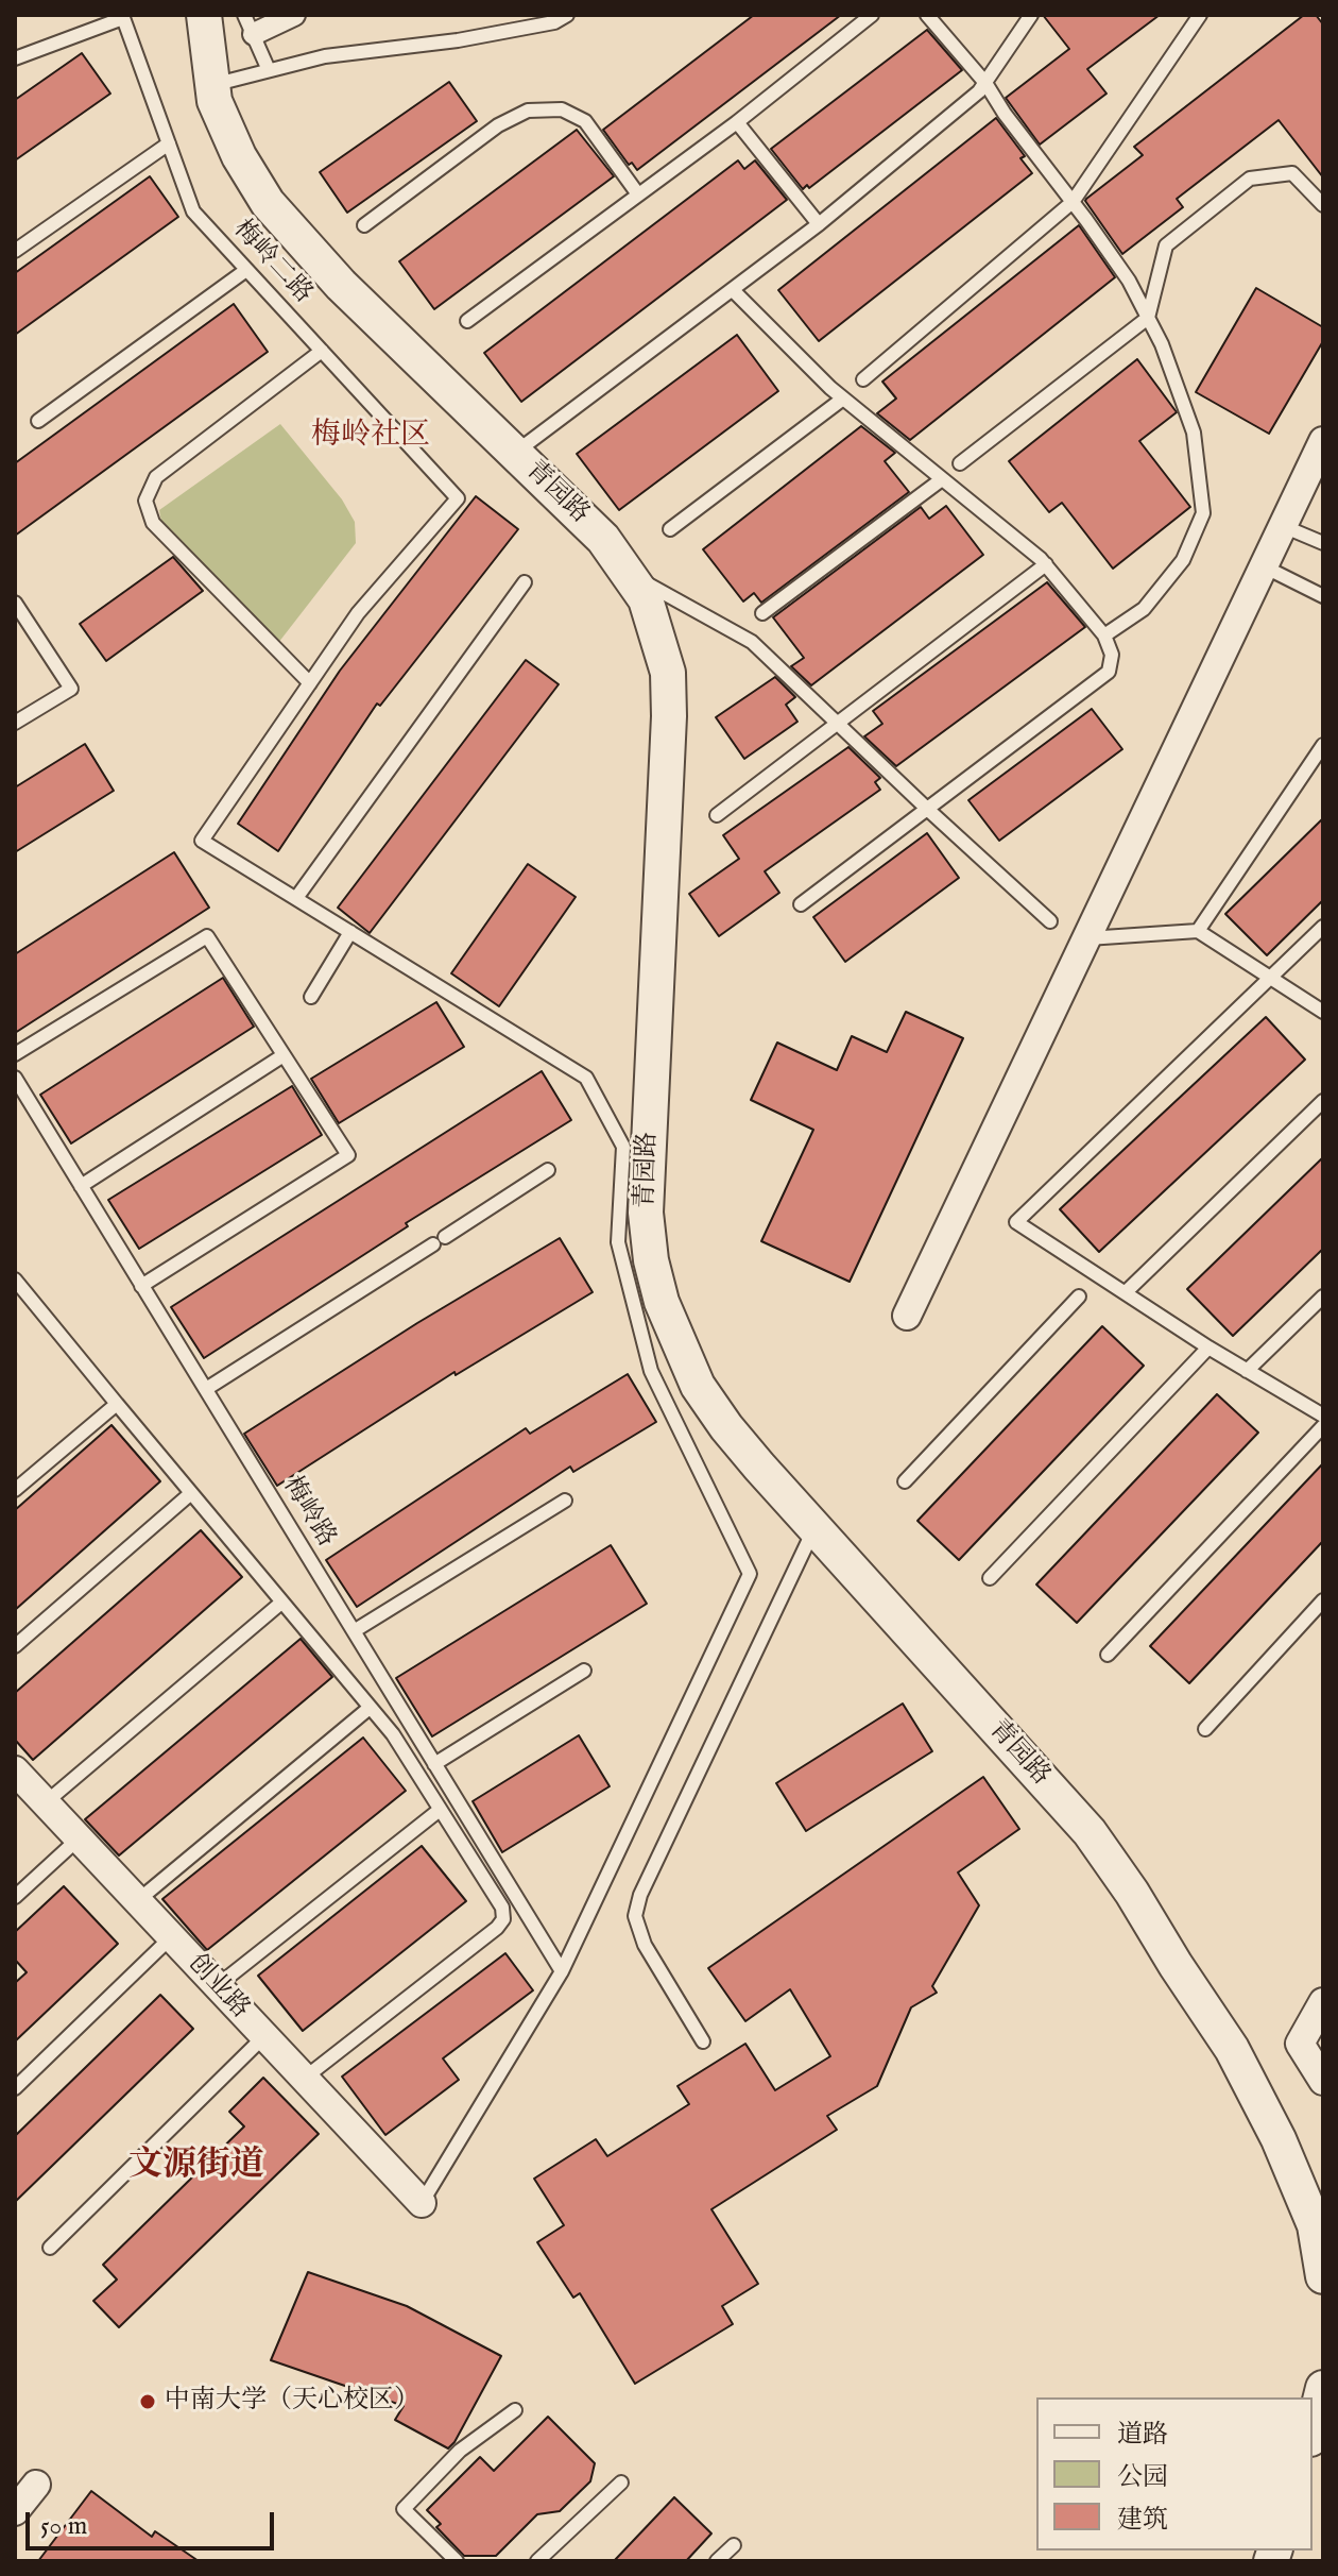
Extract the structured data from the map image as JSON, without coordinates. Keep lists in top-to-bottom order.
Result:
{
  "streets": {
    "street": ["青园路", "创业路"],
    "lane": ["梅岭二路", "梅岭路"]
  },
  "districts": ["梅岭社区", "文源街道"],
  "places": ["中南大学（天心校区）"],
  "legend": ["道路", "公园", "建筑"],
  "scale_bar": "50 m"
}
